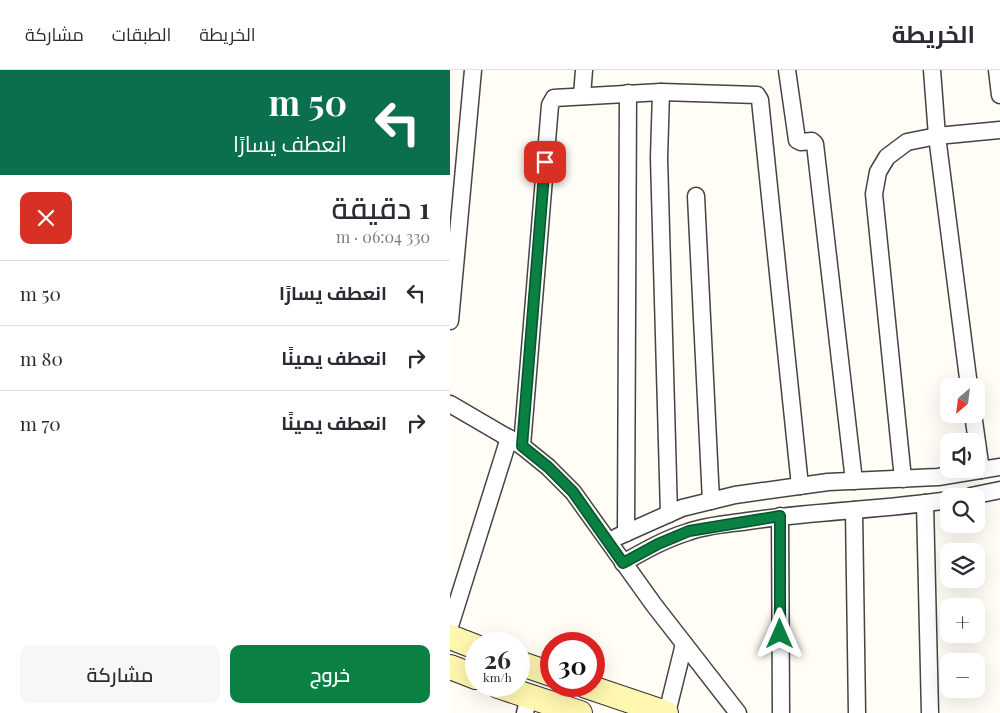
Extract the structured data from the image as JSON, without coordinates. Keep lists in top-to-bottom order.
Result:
{
  "north": "bottom left",
  "page": {
    "header": "الخريطة",
    "nav": ["الخريطة", "الطبقات", "مشاركة"],
    "turn": ["50 m", "انعطف يسارًا"],
    "heading": ["1 دقيقة", "330 m · 06:04"],
    "list": [
      {
        "name": "انعطف يسارًا",
        "value": "50 m"
      },
      {
        "name": "انعطف يمينًا",
        "value": "80 m"
      },
      {
        "name": "انعطف يمينًا",
        "value": "70 m"
      }
    ],
    "map_buttons": ["+", "−"],
    "speed": "26 km/h",
    "limit": "30",
    "buttons": ["خروج", "مشاركة"]
  }
}
